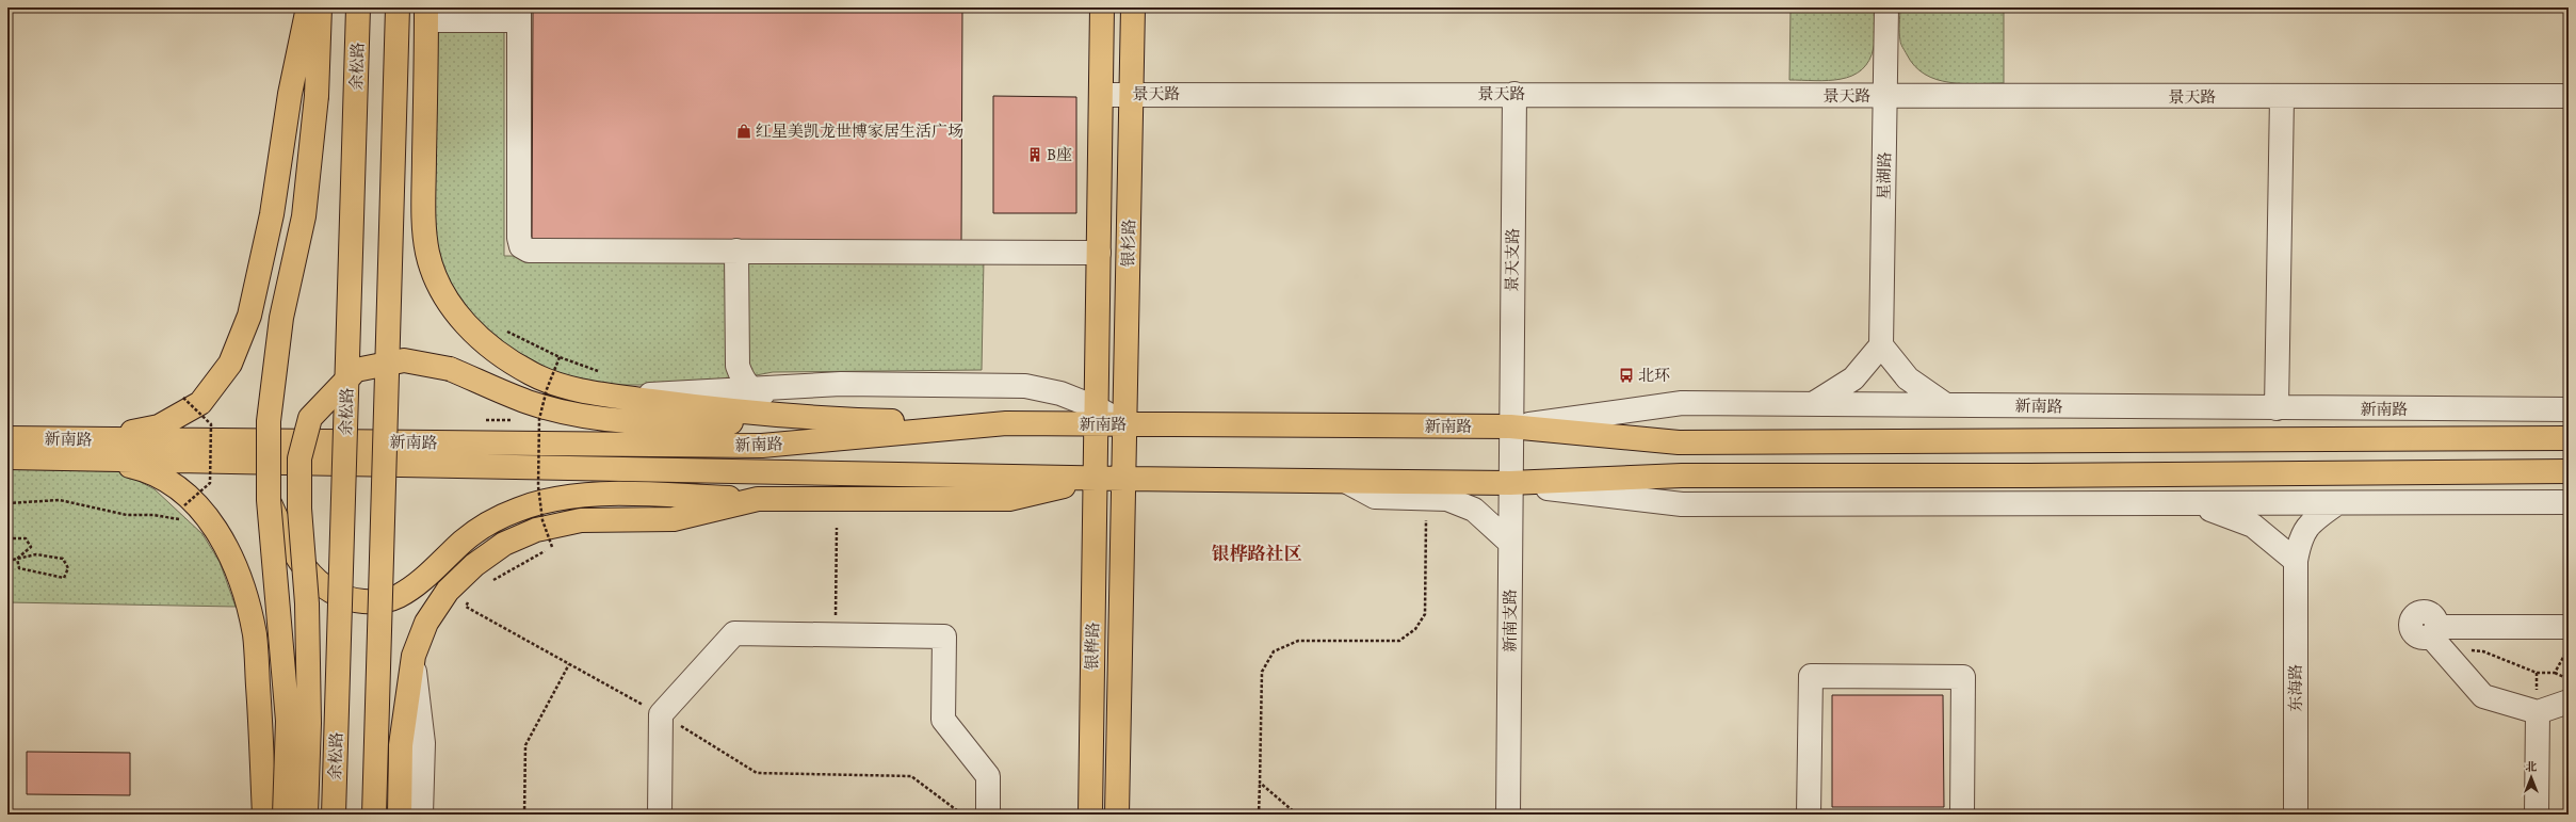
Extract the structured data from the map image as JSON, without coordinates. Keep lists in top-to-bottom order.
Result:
{
  "streets": {
    "main road": [
      "余松路",
      "银杉路",
      "新南路",
      "银桦路"
    ],
    "street": [
      "景天路",
      "星湖路",
      "景天支路",
      "新南支路",
      "东海路"
    ]
  },
  "crossings": [
    ["景天路", "星湖路"],
    ["景天路", "银杉路"],
    ["景天路", "景天支路"],
    ["银杉路", "新南路"],
    ["银杉路", "银桦路"],
    ["景天支路", "新南路"],
    ["景天支路", "新南支路"],
    ["新南路", "新南支路"],
    ["新南路", "银桦路"],
    ["新南路", "东海路"]
  ],
  "districts": ["银桦路社区"],
  "places": {
    "shop": ["红星美凯龙世博家居生活广场"],
    "building": ["B座"],
    "bus stop": ["北环"]
  },
  "north": "top"
}
